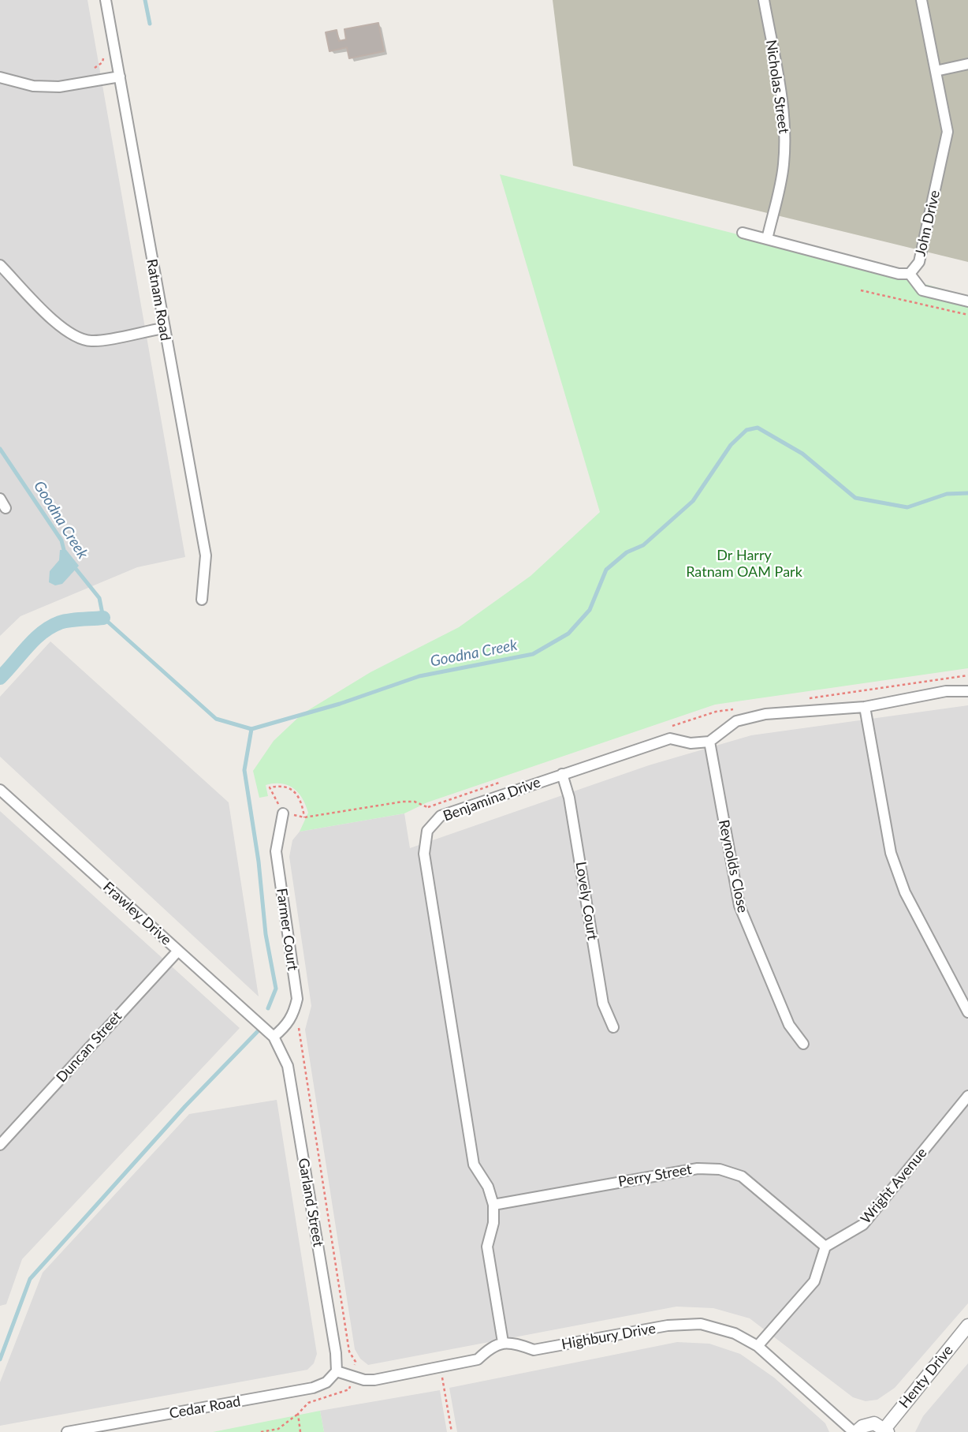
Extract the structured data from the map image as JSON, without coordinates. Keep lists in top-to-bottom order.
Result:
{
  "streets": {
    "street": [
      "Nicholas Street",
      "John Drive",
      "Ratnam Road",
      "Benjamina Drive",
      "Reynolds Close",
      "Lovely Court",
      "Frawley Drive",
      "Farmer Court",
      "Duncan Street",
      "Perry Street",
      "Wright Avenue",
      "Garland Street",
      "Highbury Drive",
      "Henty Drive",
      "Cedar Road"
    ]
  },
  "crossings": [
    ["Nicholas Street", "John Drive"],
    ["Benjamina Drive", "Reynolds Close"],
    ["Benjamina Drive", "Lovely Court"],
    ["Benjamina Drive", "Perry Street"],
    ["Benjamina Drive", "Highbury Drive"],
    ["Frawley Drive", "Farmer Court"],
    ["Frawley Drive", "Duncan Street"],
    ["Frawley Drive", "Garland Street"],
    ["Farmer Court", "Garland Street"],
    ["Perry Street", "Wright Avenue"],
    ["Garland Street", "Cedar Road"]
  ],
  "water": ["Goodna Creek"],
  "parks": ["Dr Harry Ratnam OAM Park"]
}
